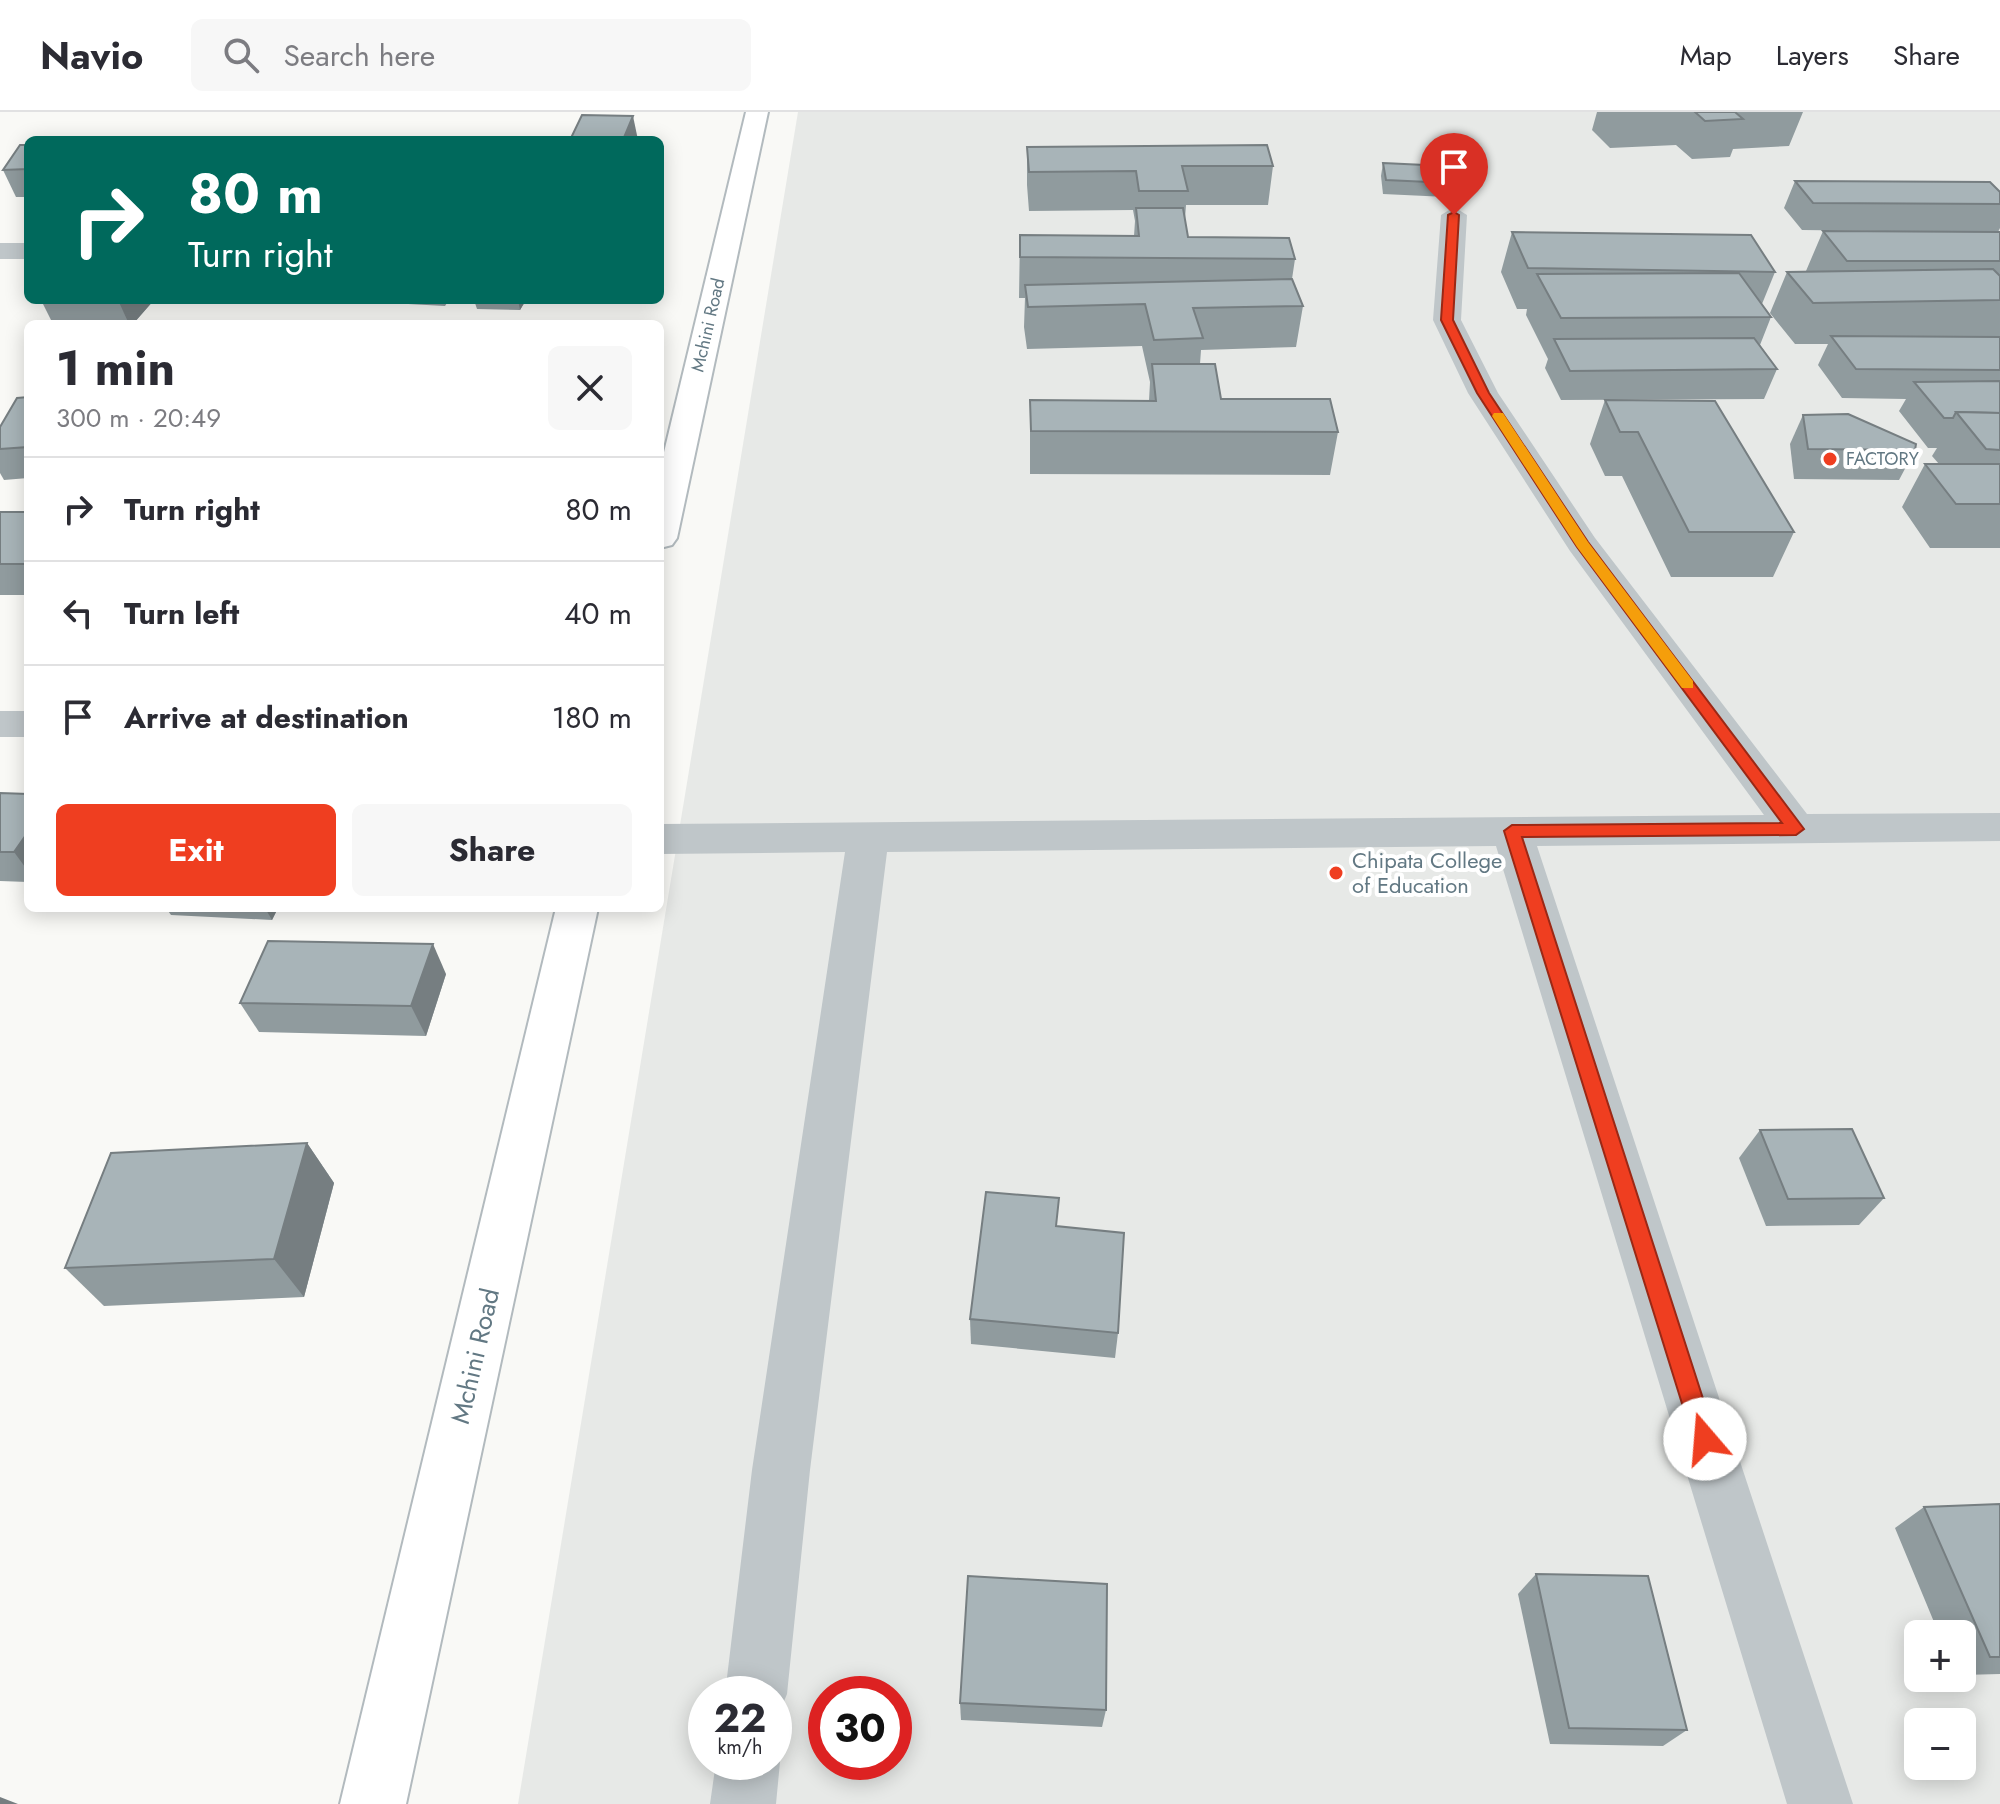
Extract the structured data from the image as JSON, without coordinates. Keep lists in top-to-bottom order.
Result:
{
  "streets": {
    "street": ["Mchini Road"]
  },
  "places": ["FACTORY", "Chipata College of Education"],
  "page": {
    "header": "Navio",
    "search": "Search here",
    "nav": ["Map", "Layers", "Share"],
    "turn": ["80 m", "Turn right"],
    "heading": ["1 min", "300 m · 20:49"],
    "list": [
      {
        "name": "Turn right",
        "value": "80 m"
      },
      {
        "name": "Turn left",
        "value": "40 m"
      },
      {
        "name": "Arrive at destination",
        "value": "180 m"
      }
    ],
    "buttons": ["Exit", "Share"],
    "map_buttons": ["+", "−"],
    "speed": "22 km/h",
    "limit": "30"
  }
}
